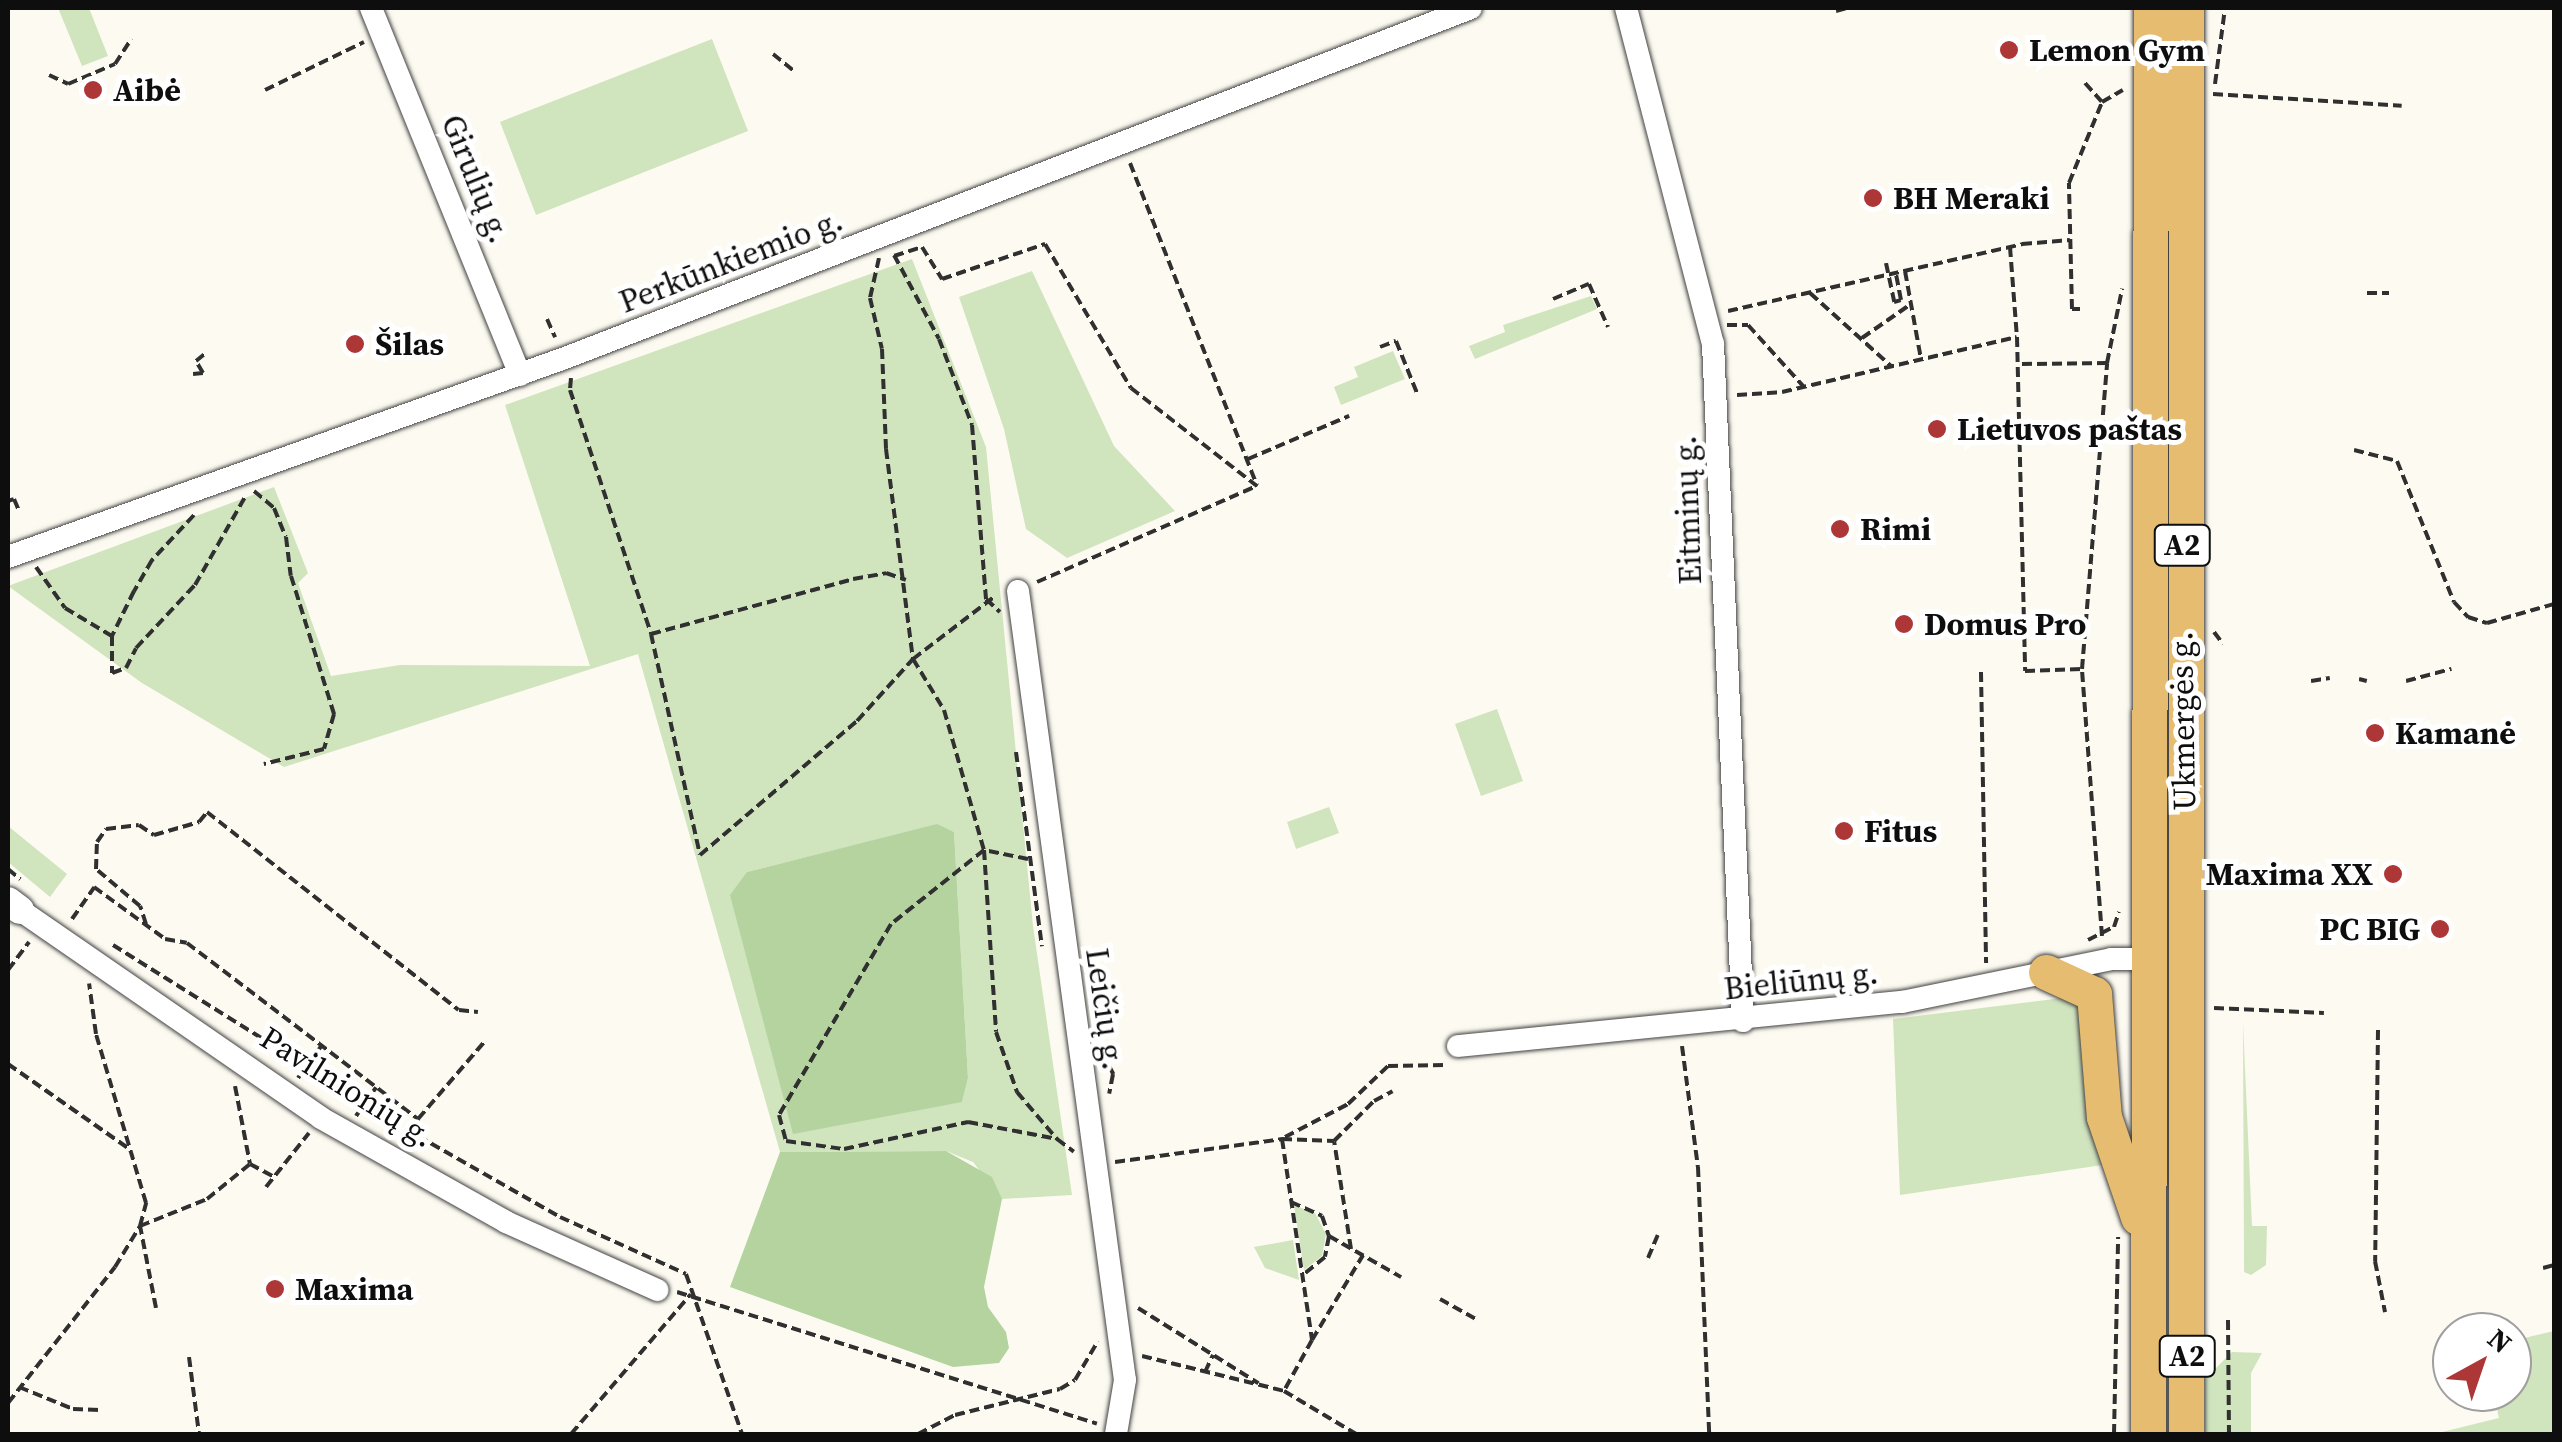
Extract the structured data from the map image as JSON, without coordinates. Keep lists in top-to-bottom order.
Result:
{
  "streets": {
    "highway": ["A2", "Ukmergės g."],
    "street": [
      "Girulių g.",
      "Perkūnkiemio g.",
      "Eitminų g.",
      "Bieliūnų g.",
      "Leičių g.",
      "Pavilnionių g."
    ]
  },
  "crossings": [
    ["Girulių g.", "Perkūnkiemio g."],
    ["Eitminų g.", "Bieliūnų g."],
    ["Ukmergės g.", "Bieliūnų g."]
  ],
  "places": [
    "Lemon Gym",
    "Aibė",
    "BH Meraki",
    "Šilas",
    "Lietuvos paštas",
    "Rimi",
    "Domus Pro",
    "Kamanė",
    "Fitus",
    "Maxima XX",
    "PC BIG",
    "Maxima"
  ],
  "north": "top right"
}
